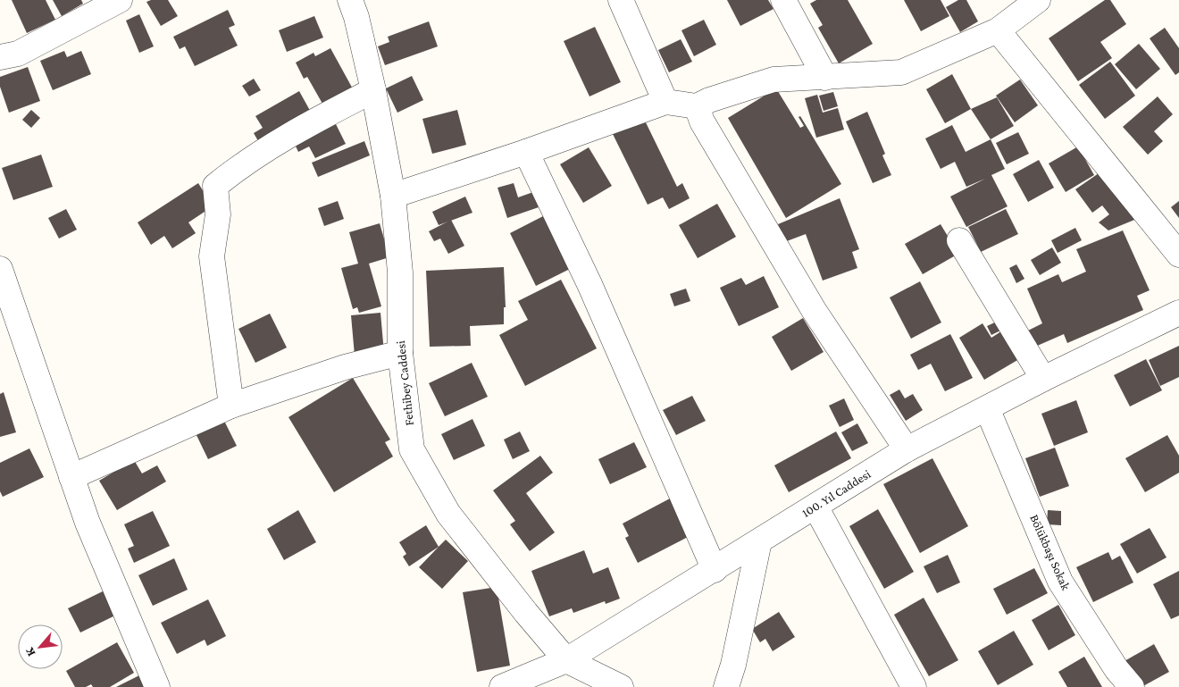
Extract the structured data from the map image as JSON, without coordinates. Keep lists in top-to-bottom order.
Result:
{
  "streets": {
    "street": ["Fethibey Caddesi", "100. Yıl Caddesi", "Bölükbaşı Sokak"]
  },
  "crossings": [
    ["Fethibey Caddesi", "100. Yıl Caddesi"],
    ["100. Yıl Caddesi", "Bölükbaşı Sokak"]
  ],
  "north": "bottom left"
}
